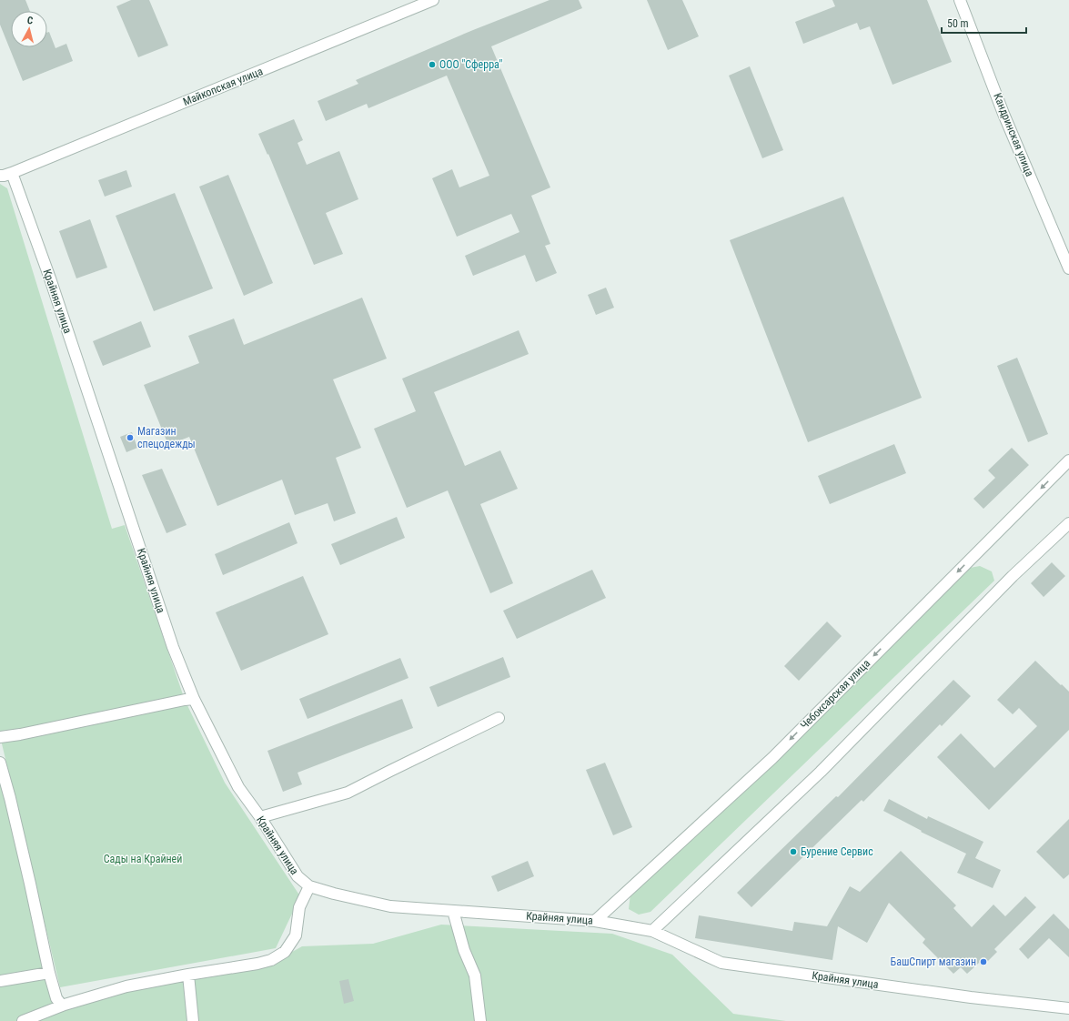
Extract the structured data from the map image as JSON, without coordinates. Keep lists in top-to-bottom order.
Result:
{
  "streets": {
    "street": [
      "Майкопская улица",
      "Кандринская улица",
      "Крайняя улица",
      "Чебоксарская улица"
    ]
  },
  "crossings": [
    ["Майкопская улица", "Крайняя улица"],
    ["Крайняя улица", "Чебоксарская улица"]
  ],
  "parks": ["Сады на Крайней"],
  "places": [
    "ООО \"Сферра\"",
    "Магазин спецодежды",
    "Бурение Сервис",
    "БашСпирт магазин"
  ],
  "scale_bar": "50 m",
  "north": "top"
}
